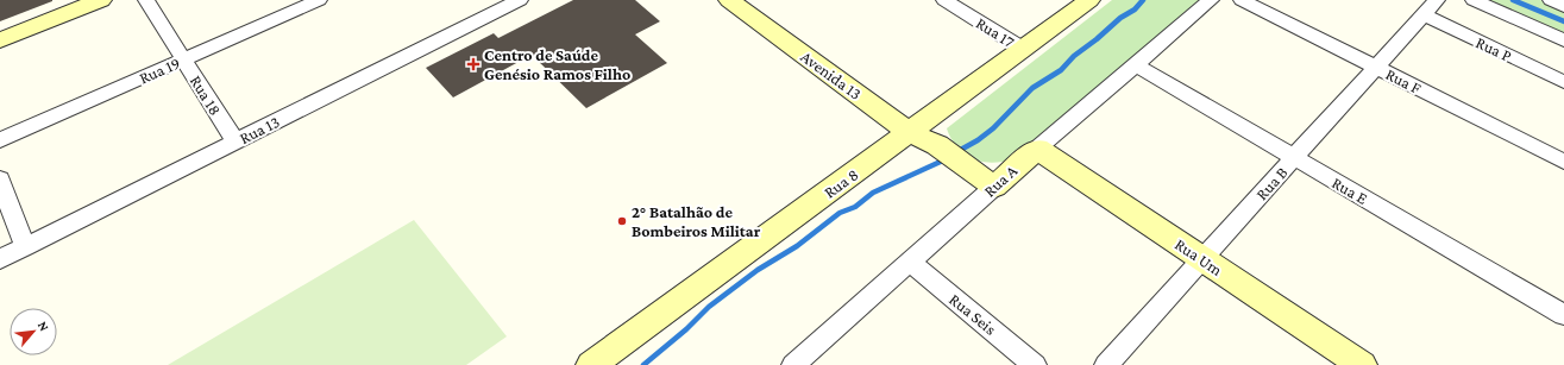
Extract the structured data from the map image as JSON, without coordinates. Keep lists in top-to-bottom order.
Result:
{
  "streets": {
    "street": [
      "Rua 17",
      "Rua P",
      "Rua 19",
      "Avenida 13",
      "Rua F",
      "Rua 18",
      "Rua 13",
      "Rua A",
      "Rua 8",
      "Rua B",
      "Rua E",
      "Rua Um",
      "Rua Seis"
    ]
  },
  "crossings": [
    ["Rua 17", "Rua 8"],
    ["Rua P", "Rua B"],
    ["Rua 19", "Rua 18"],
    ["Avenida 13", "Rua A"],
    ["Avenida 13", "Rua 8"],
    ["Rua F", "Rua B"],
    ["Rua 18", "Rua 13"],
    ["Rua A", "Rua E"],
    ["Rua A", "Rua Um"],
    ["Rua A", "Rua Seis"],
    ["Rua B", "Rua E"],
    ["Rua B", "Rua Um"]
  ],
  "places": {
    "health": ["Centro de Saúde Genésio Ramos Filho"],
    "other": ["2° Batalhão de Bombeiros Militar"]
  },
  "north": "top right"
}
